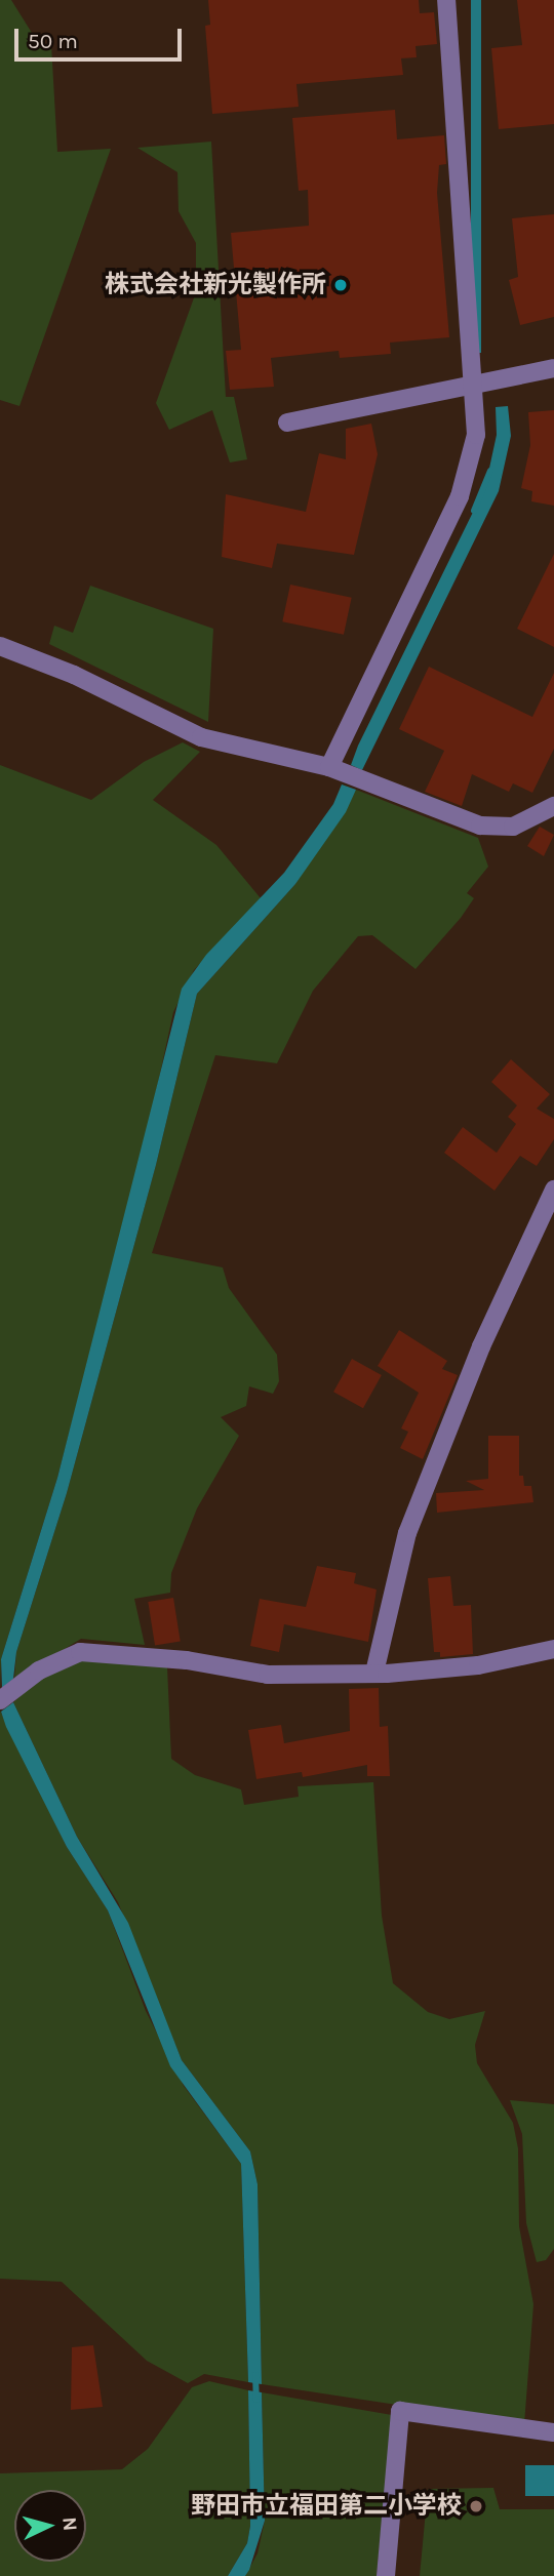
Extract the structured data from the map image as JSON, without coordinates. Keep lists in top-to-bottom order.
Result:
{
  "places": ["株式会社新光製作所", "野田市立福田第二小学校"],
  "scale_bar": "50 m",
  "north": "right"
}
